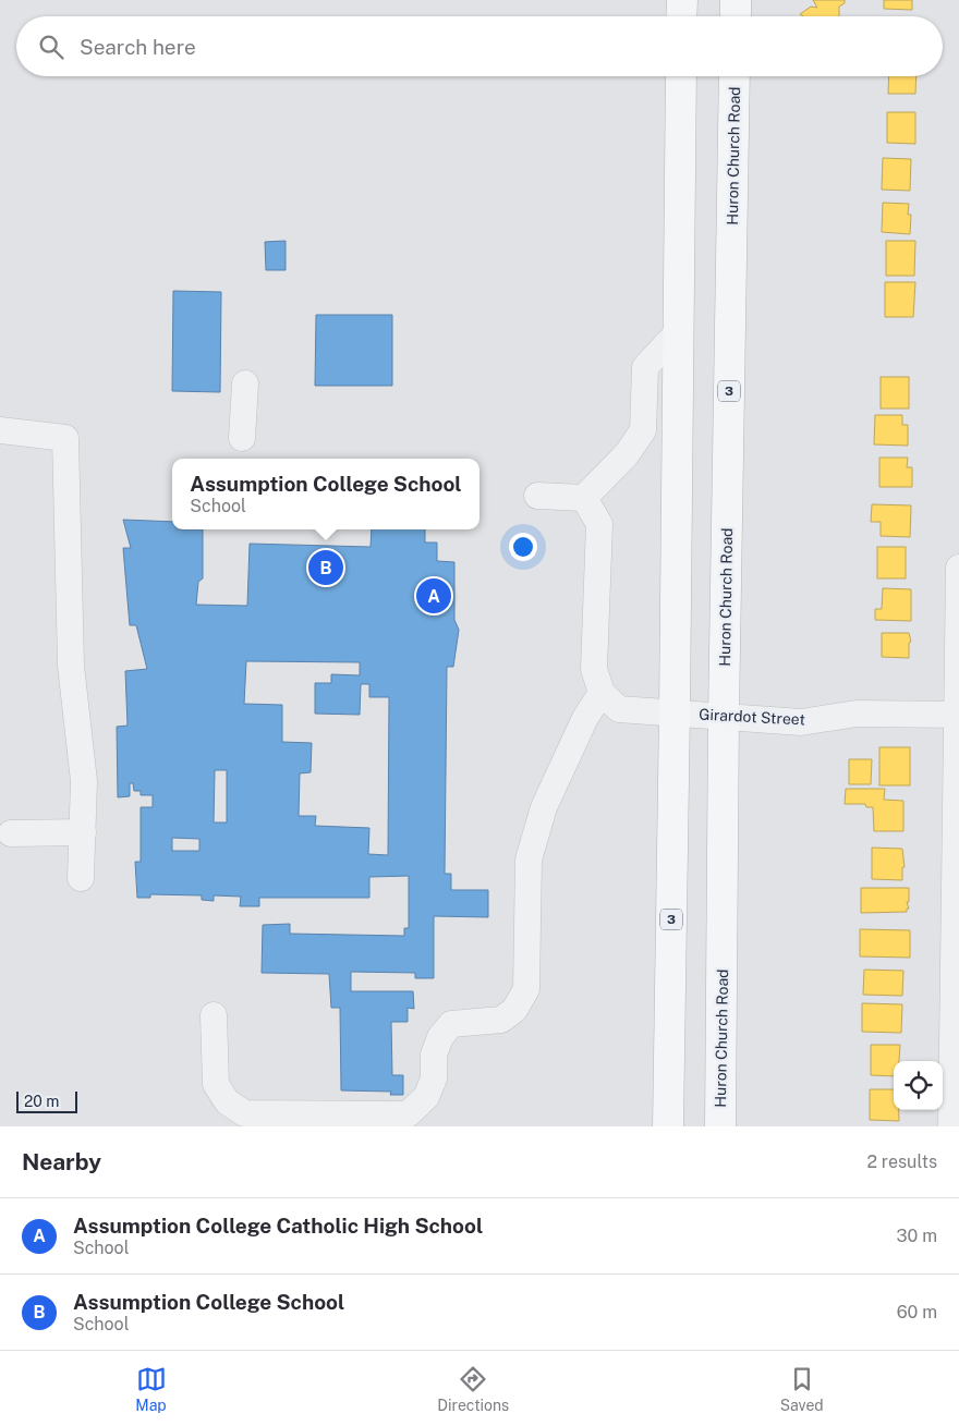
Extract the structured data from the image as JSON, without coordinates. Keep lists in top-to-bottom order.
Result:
{
  "streets": {
    "highway": ["Huron Church Road", "3"],
    "street": ["Girardot Street"]
  },
  "crossings": [
    ["Huron Church Road", "Girardot Street"],
    ["3", "Girardot Street"]
  ],
  "scale_bar": "20 m",
  "page": {
    "search": "Search here",
    "popup": ["Assumption College School", "School"],
    "pins": ["B", "A"],
    "scale": "20 m",
    "heading": ["Nearby", "2 results"],
    "list": [
      {
        "mark": "A",
        "name": "Assumption College Catholic High School",
        "note": "School",
        "value": "30 m"
      },
      {
        "mark": "B",
        "name": "Assumption College School",
        "note": "School",
        "value": "60 m"
      }
    ],
    "nav": ["Map", "Directions", "Saved"]
  }
}
